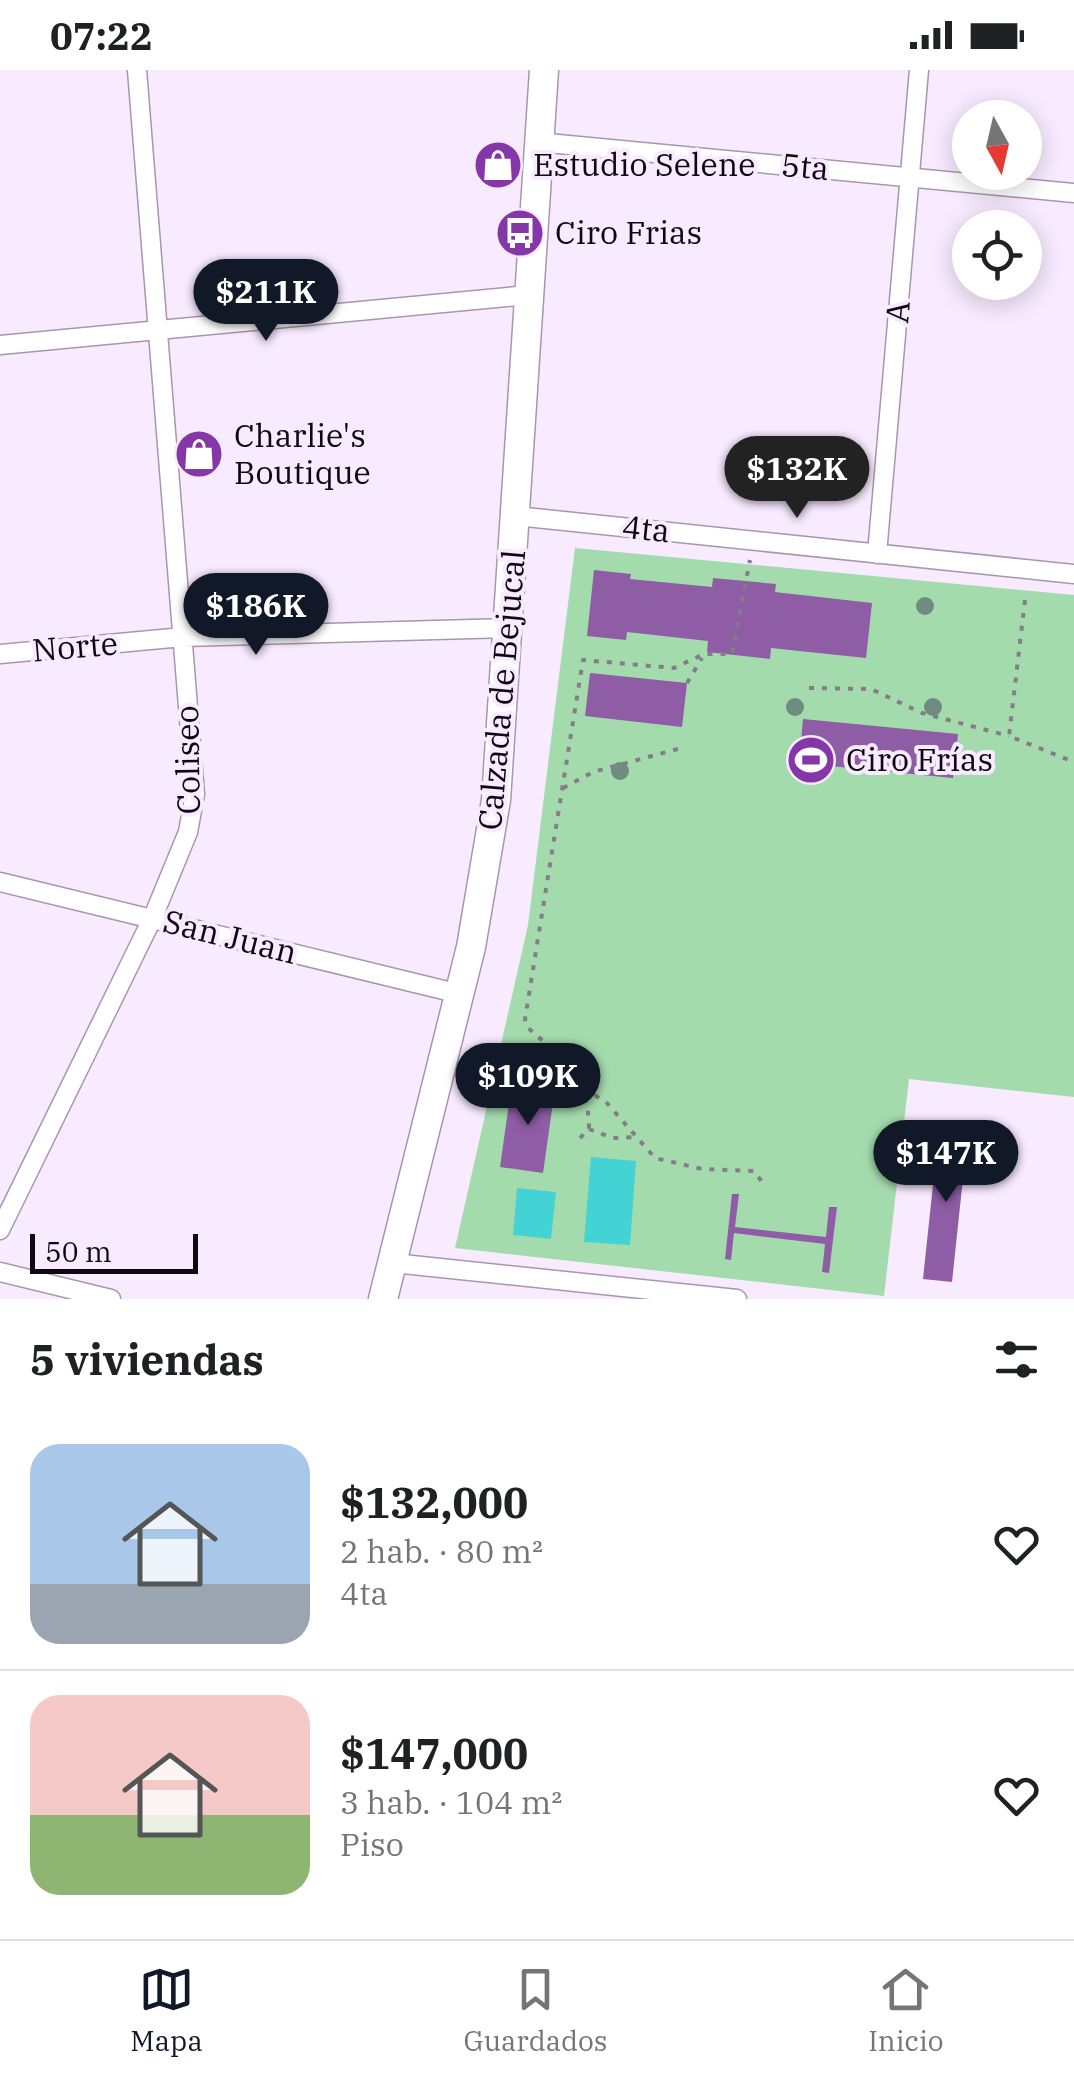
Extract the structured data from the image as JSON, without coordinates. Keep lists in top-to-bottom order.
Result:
{
  "streets": {
    "main road": ["Calzada de Bejucal"],
    "street": [
      "5ta",
      "A",
      "4ta",
      "Norte",
      "Coliseo",
      "San Juan"
    ]
  },
  "crossings": [
    ["5ta", "A"],
    ["5ta", "Calzada de Bejucal"],
    ["A", "4ta"],
    ["4ta", "Calzada de Bejucal"],
    ["Norte", "Calzada de Bejucal"],
    ["Norte", "Coliseo"],
    ["Calzada de Bejucal", "San Juan"],
    ["Coliseo", "San Juan"]
  ],
  "places": {
    "shop": ["Estudio Selene", "Charlie's Boutique"],
    "bus stop": ["Ciro Frias"],
    "sports": ["Ciro Frías"]
  },
  "scale_bar": "50 m",
  "north": "bottom",
  "page": {
    "status": "07:22",
    "price": [
      "$211K",
      "$132K",
      "$186K",
      "$109K",
      "$147K"
    ],
    "scale": "50 m",
    "heading": "5 viviendas",
    "list": [
      {
        "name": "$132,000",
        "note": "2 hab. · 80 m² · 4ta"
      },
      {
        "name": "$147,000",
        "note": "3 hab. · 104 m² · Piso"
      }
    ],
    "tabs": ["Mapa", "Guardados", "Inicio"]
  }
}
